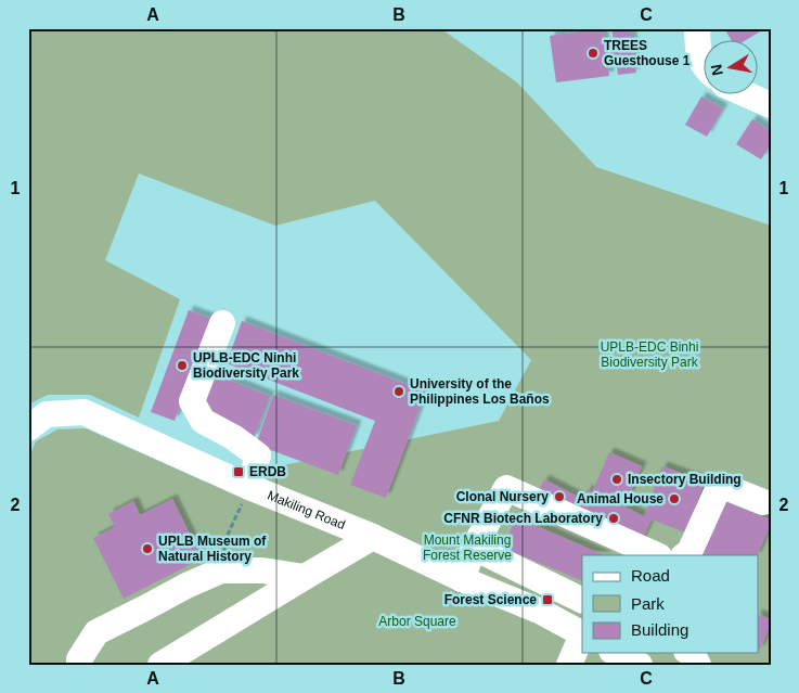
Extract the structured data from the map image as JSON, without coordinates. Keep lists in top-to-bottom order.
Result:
{
  "streets": {
    "street": ["Makiling Road"]
  },
  "parks": ["UPLB-EDC Binhi Biodiversity Park", "Mount Makiling Forest Reserve", "Arbor Square"],
  "places": {
    "other": [
      "TREES Guesthouse 1",
      "UPLB-EDC Ninhi Biodiversity Park",
      "University of the Philippines Los Baños",
      "Insectory Building",
      "Clonal Nursery",
      "Animal House",
      "CFNR Biotech Laboratory",
      "UPLB Museum of Natural History"
    ],
    "transit": ["ERDB", "Forest Science"]
  },
  "legend": ["Road", "Park", "Building"],
  "north": "left",
  "grid": {
    "columns": ["A", "B", "C"],
    "rows": ["1", "2"]
  }
}
